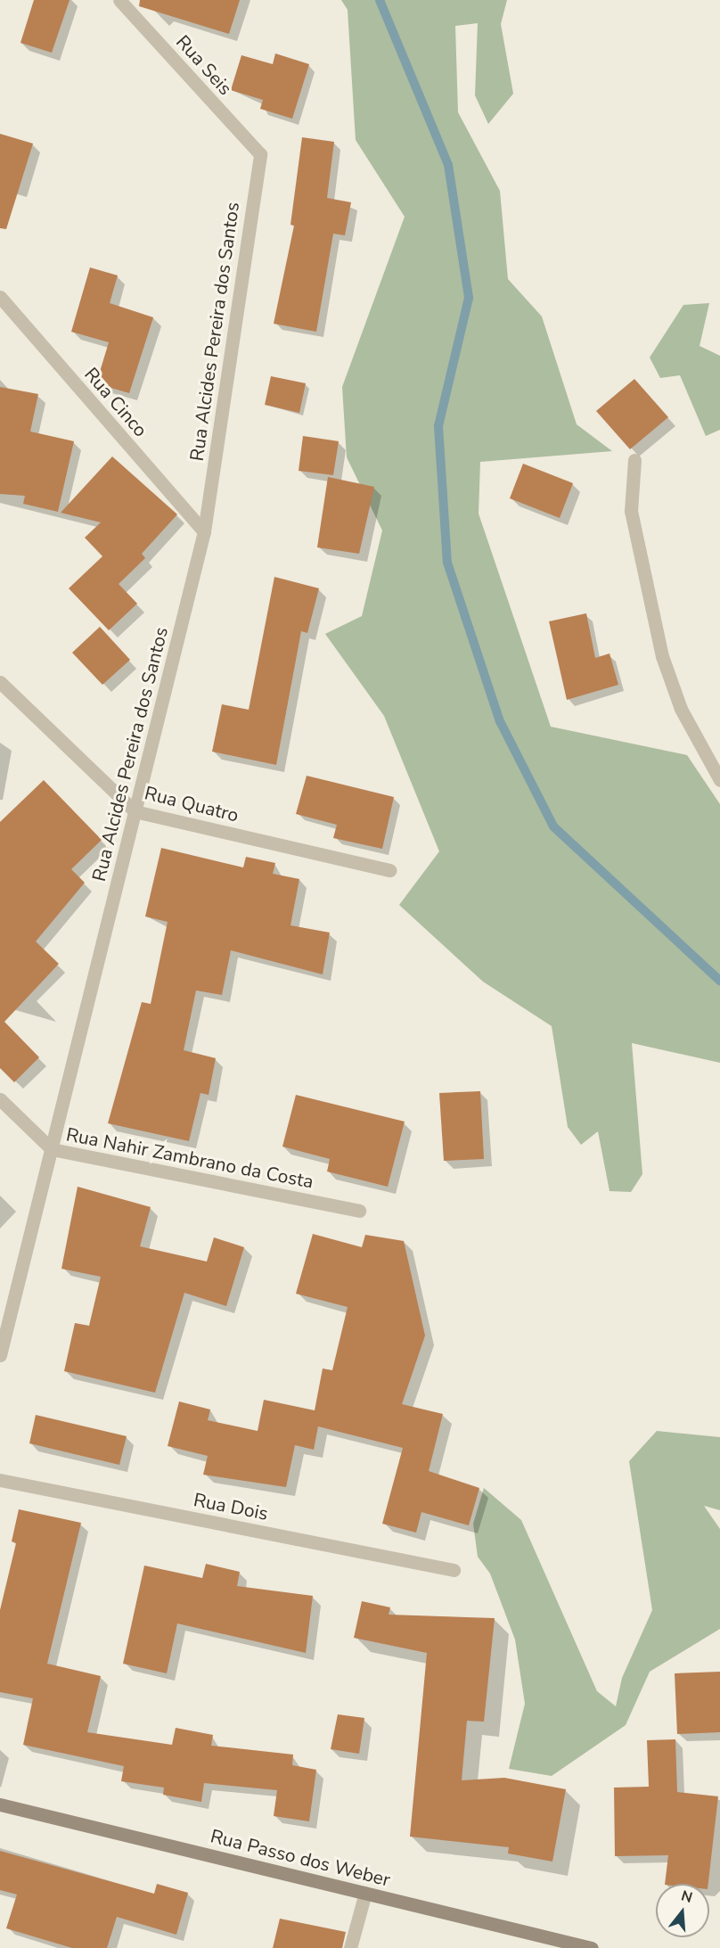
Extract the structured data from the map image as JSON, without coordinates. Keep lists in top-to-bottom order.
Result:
{
  "streets": {
    "street": [
      "Rua Seis",
      "Rua Alcides Pereira dos Santos",
      "Rua Cinco",
      "Rua Quatro",
      "Rua Nahir Zambrano da Costa",
      "Rua Dois",
      "Rua Passo dos Weber"
    ]
  },
  "crossings": [
    ["Rua Seis", "Rua Alcides Pereira dos Santos"],
    ["Rua Alcides Pereira dos Santos", "Rua Cinco"],
    ["Rua Alcides Pereira dos Santos", "Rua Quatro"],
    ["Rua Alcides Pereira dos Santos", "Rua Nahir Zambrano da Costa"]
  ],
  "north": "top"
}
